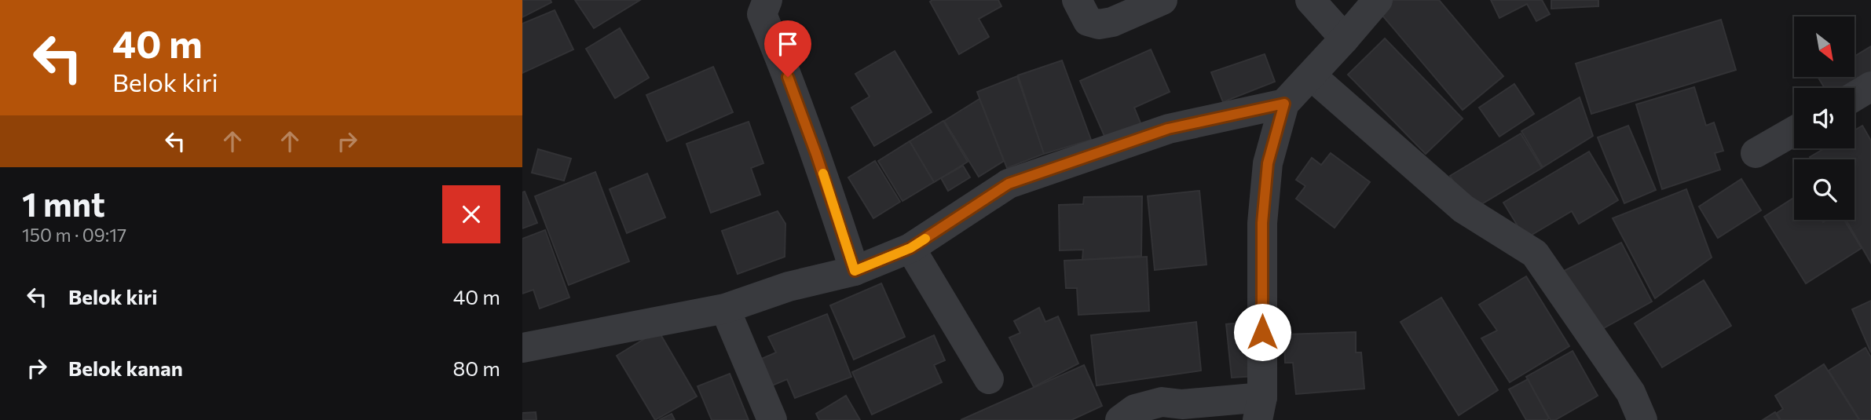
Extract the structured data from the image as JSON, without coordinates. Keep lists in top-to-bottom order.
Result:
{
  "north": "bottom right",
  "page": {
    "turn": ["40 m", "Belok kiri"],
    "heading": ["1 mnt", "150 m · 09:17"],
    "list": [
      {
        "name": "Belok kiri",
        "value": "40 m"
      },
      {
        "name": "Belok kanan",
        "value": "80 m"
      }
    ]
  }
}
